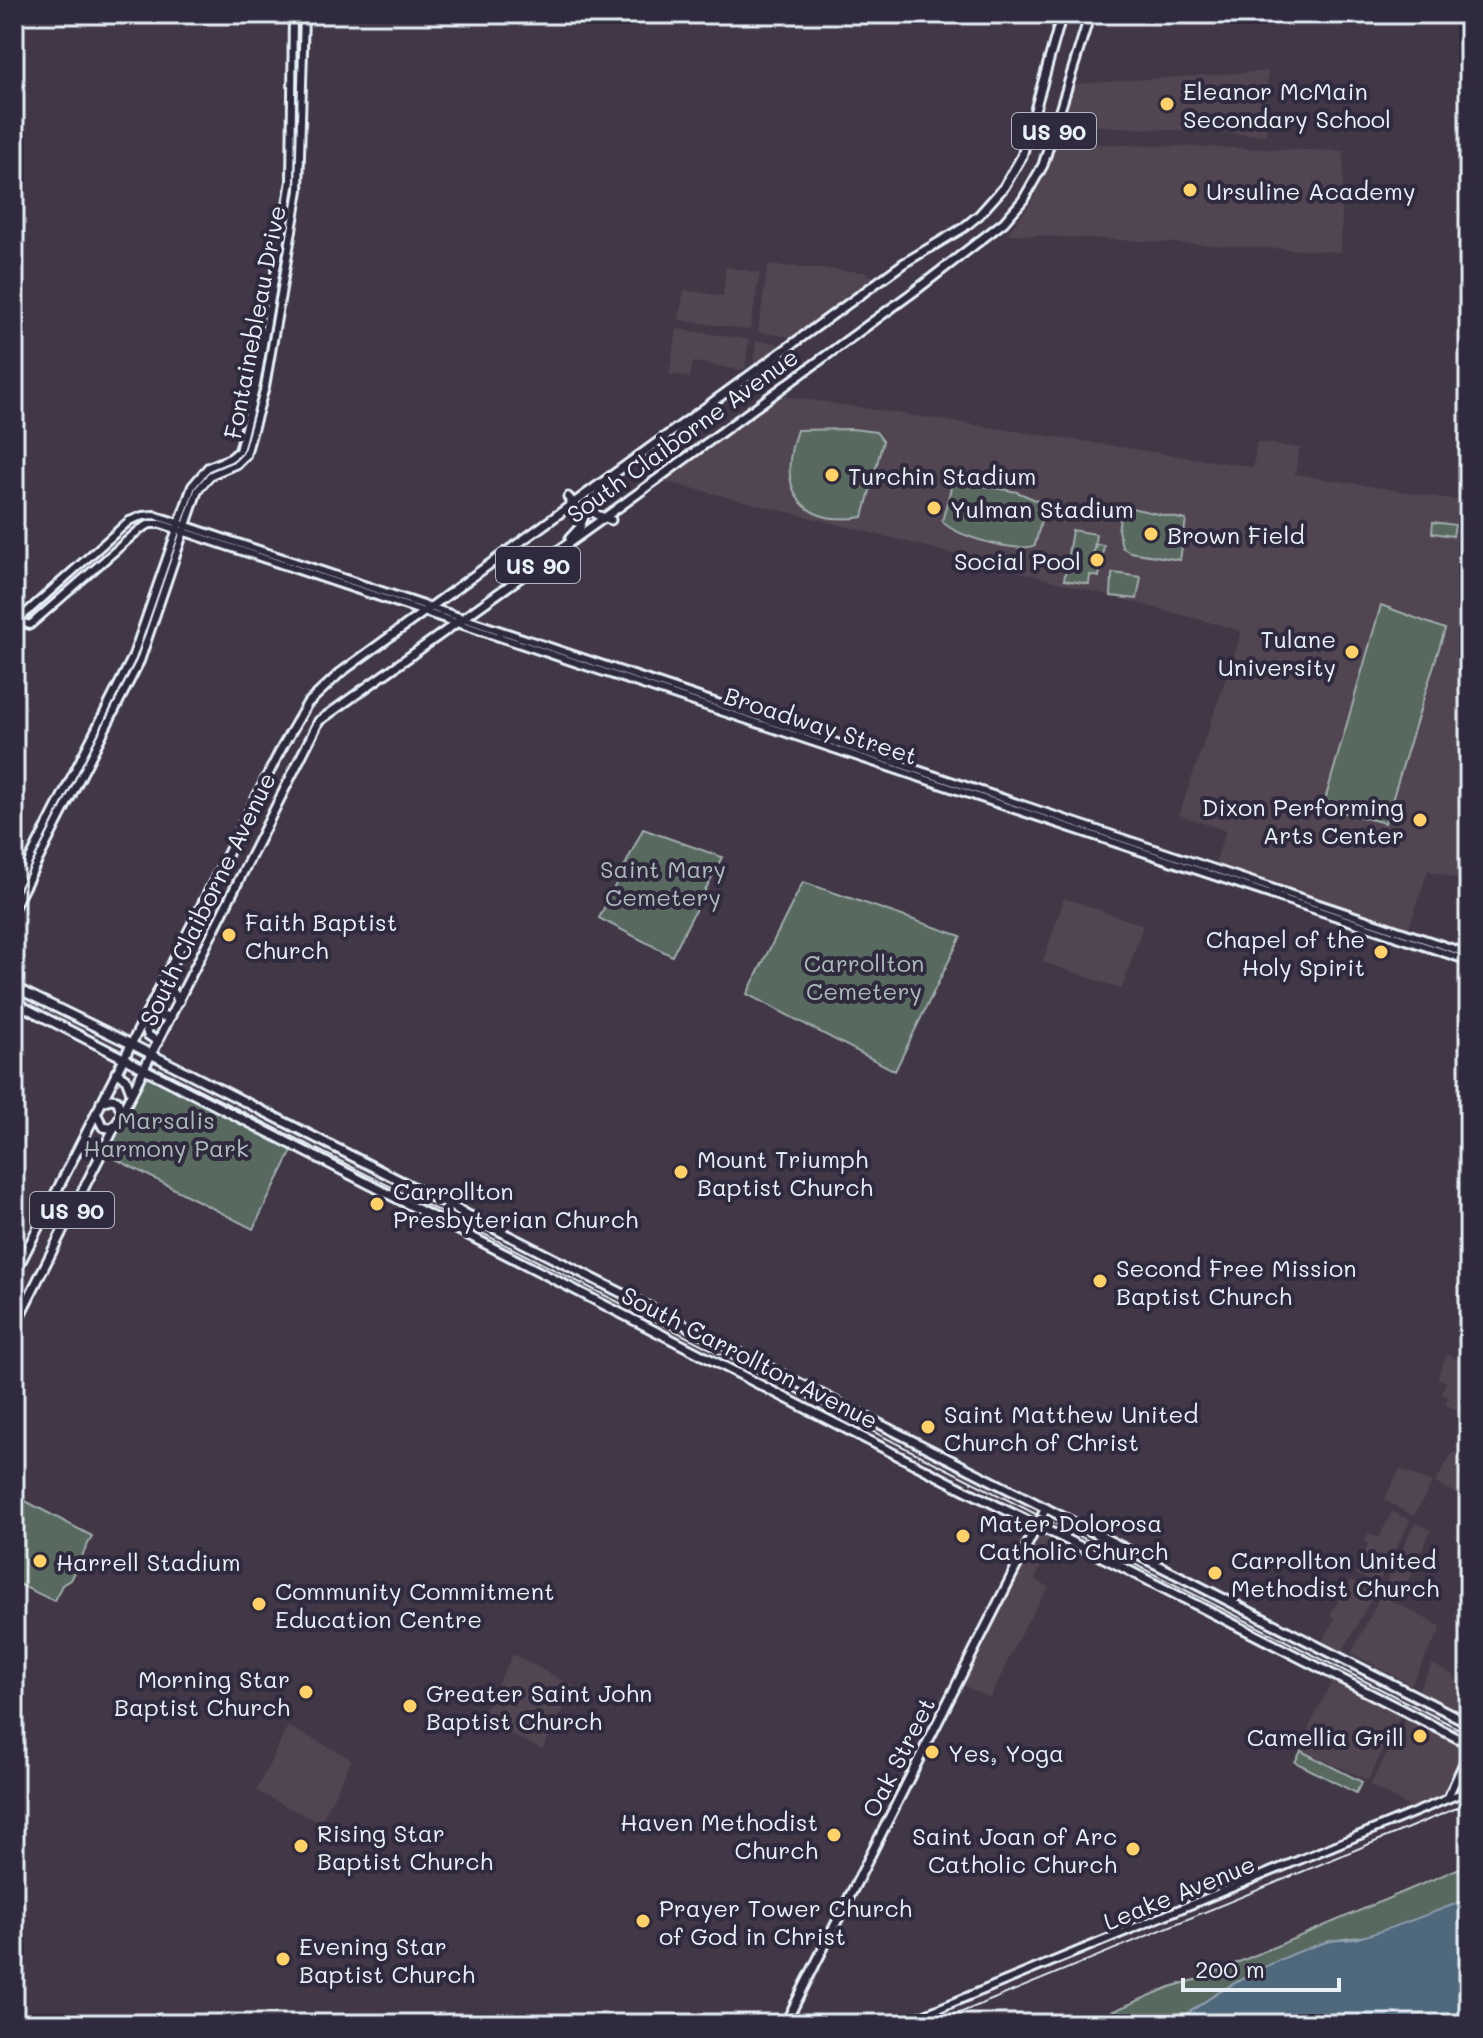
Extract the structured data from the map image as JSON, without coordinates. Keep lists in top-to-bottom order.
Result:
{
  "streets": {
    "main road": [
      "US 90",
      "South Claiborne Avenue",
      "South Carrollton Avenue",
      "Oak Street"
    ],
    "street": ["Fontainebleau Drive", "Broadway Street", "Leake Avenue"]
  },
  "crossings": [
    ["Fontainebleau Drive", "Broadway Street"],
    ["South Claiborne Avenue", "Broadway Street"],
    ["South Claiborne Avenue", "South Carrollton Avenue"],
    ["South Carrollton Avenue", "Oak Street"]
  ],
  "parks": ["Saint Mary Cemetery", "Carrollton Cemetery", "Marsalis Harmony Park"],
  "places": [
    "Eleanor McMain Secondary School",
    "Ursuline Academy",
    "Turchin Stadium",
    "Yulman Stadium",
    "Brown Field",
    "Social Pool",
    "Tulane University",
    "Dixon Performing Arts Center",
    "Faith Baptist Church",
    "Chapel of the Holy Spirit",
    "Mount Triumph Baptist Church",
    "Carrollton Presbyterian Church",
    "Second Free Mission Baptist Church",
    "Saint Matthew United Church of Christ",
    "Mater Dolorosa Catholic Church",
    "Harrell Stadium",
    "Carrollton United Methodist Church",
    "Community Commitment Education Centre",
    "Morning Star Baptist Church",
    "Greater Saint John Baptist Church",
    "Camellia Grill",
    "Yes, Yoga",
    "Haven Methodist Church",
    "Rising Star Baptist Church",
    "Saint Joan of Arc Catholic Church",
    "Prayer Tower Church of God in Christ",
    "Evening Star Baptist Church"
  ],
  "scale_bar": "200 m"
}
